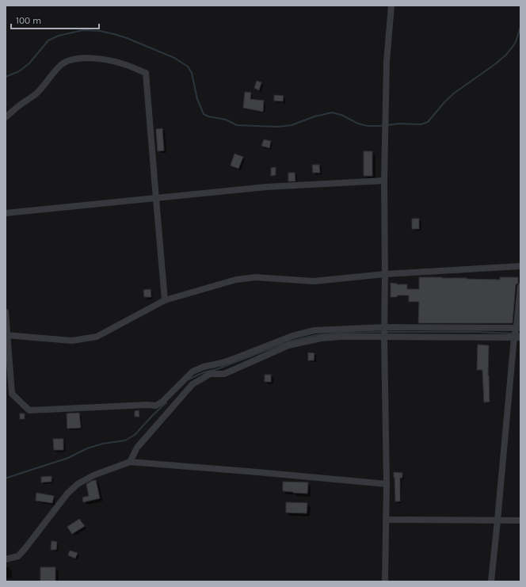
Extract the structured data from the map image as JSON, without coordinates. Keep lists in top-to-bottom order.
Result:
{
  "scale_bar": "100 m"
}
